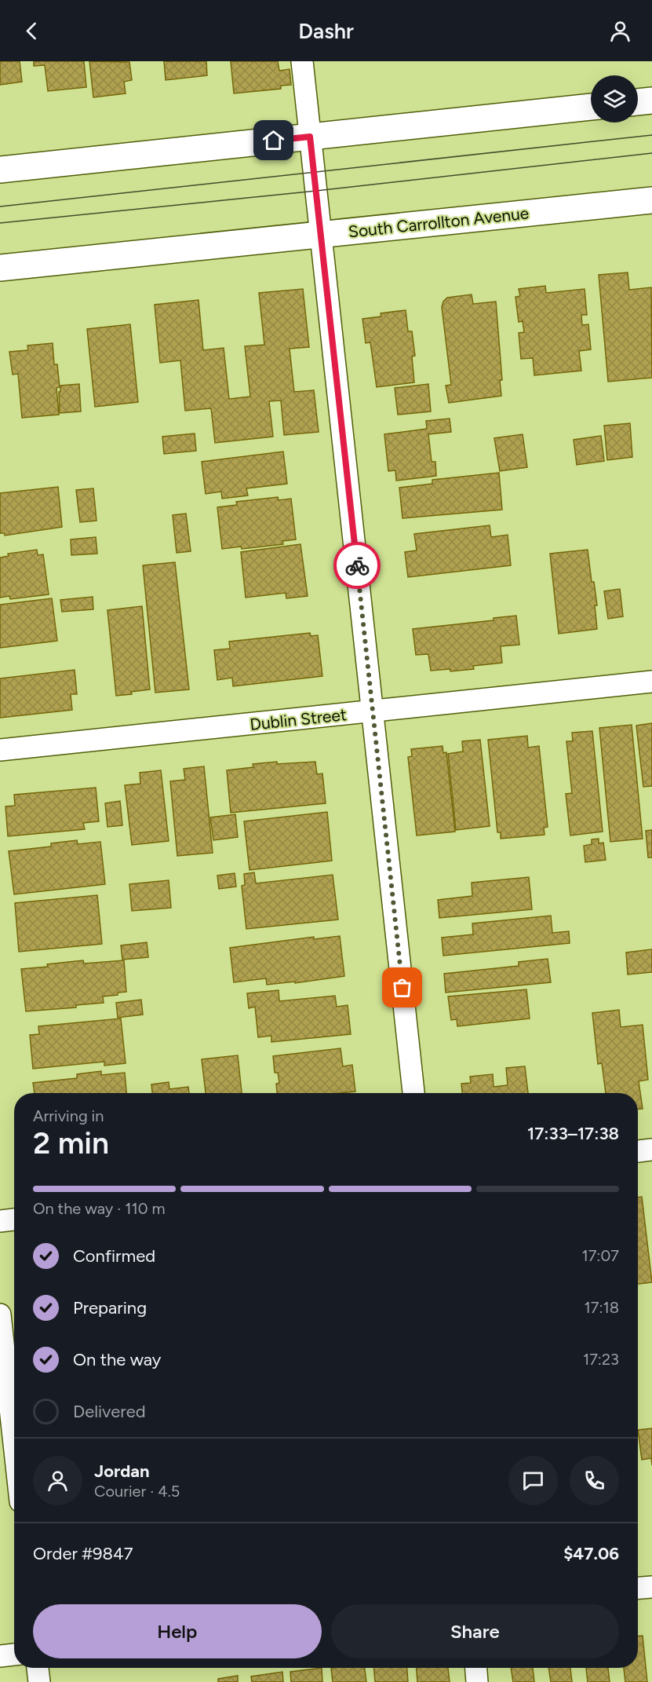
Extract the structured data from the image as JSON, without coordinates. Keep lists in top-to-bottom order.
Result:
{
  "streets": {
    "main road": ["South Carrollton Avenue"],
    "street": ["Dublin Street"]
  },
  "page": {
    "header": "Dashr",
    "heading": ["2 min", "Arriving in", "17:33–17:38"],
    "panel": [
      "Jordan",
      "Courier · 4.5",
      "Order #9847",
      "$47.06"
    ],
    "bar": "On the way · 110 m",
    "list": [
      ["Confirmed", "17:07"],
      ["Preparing", "17:18"],
      ["On the way", "17:23"],
      "Delivered"
    ],
    "buttons": ["Help", "Share"]
  }
}
